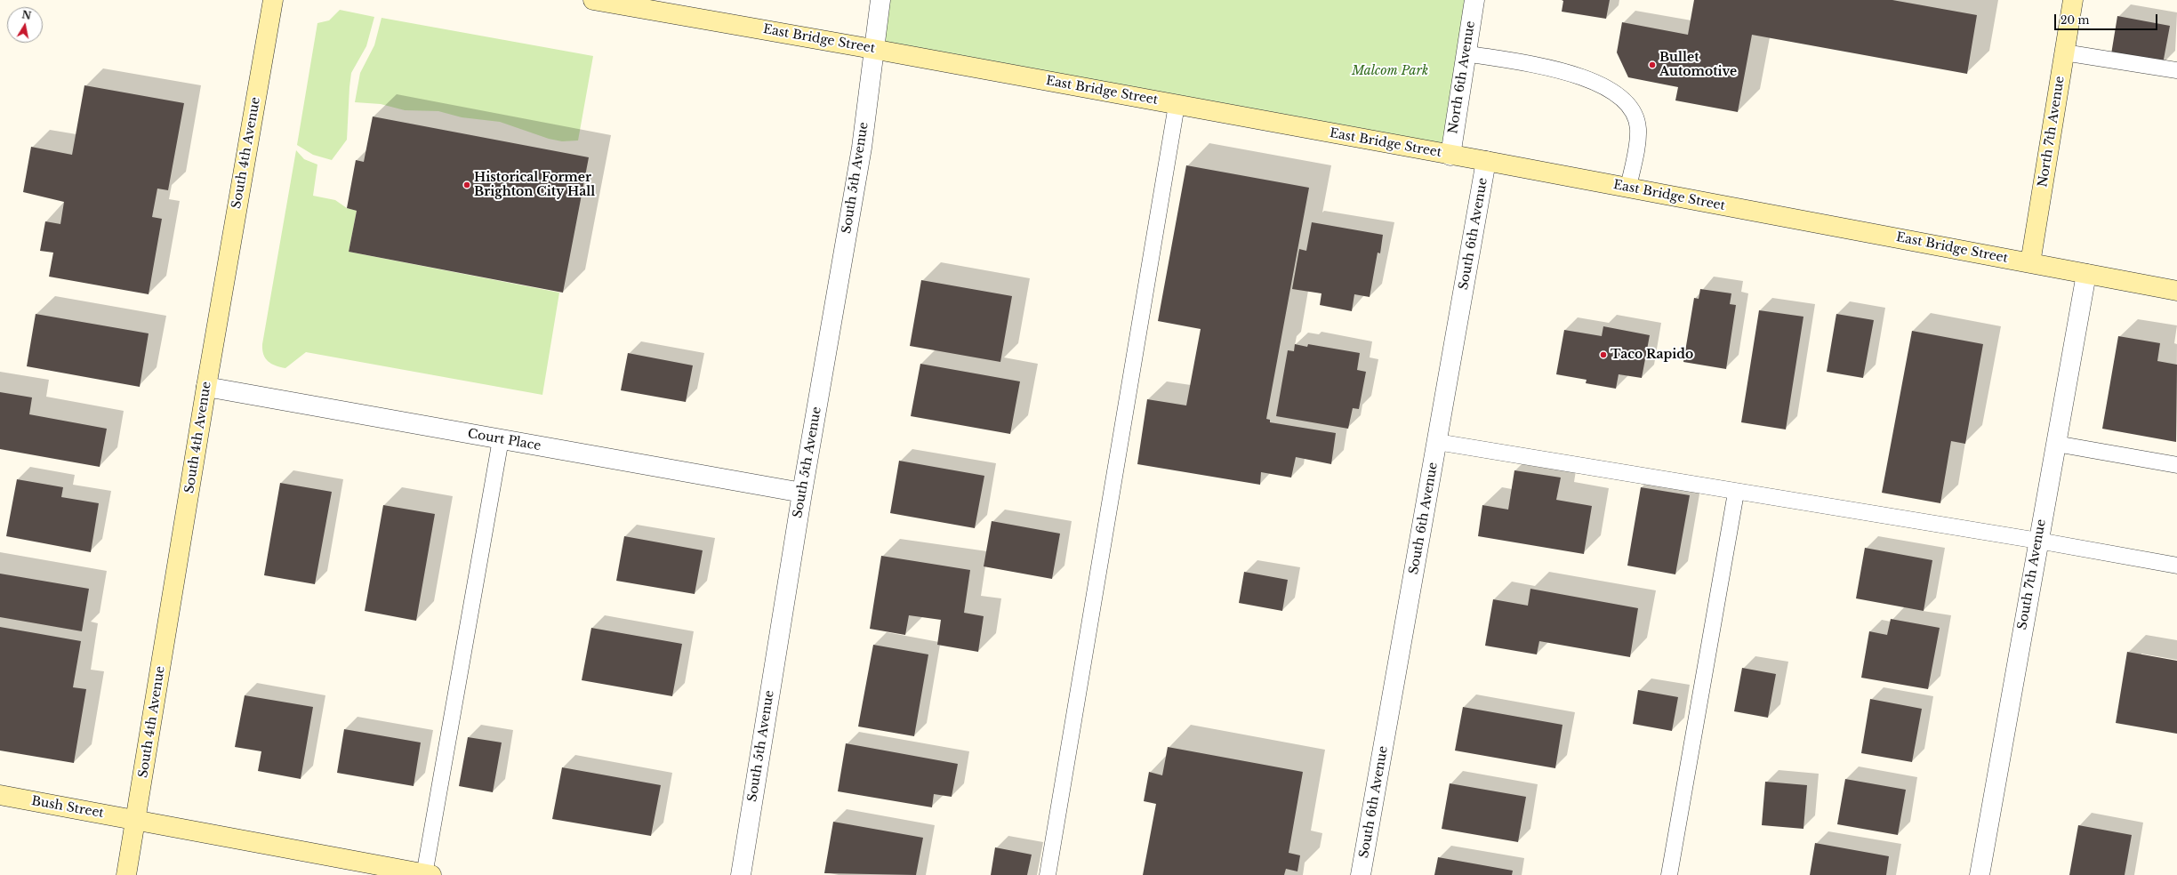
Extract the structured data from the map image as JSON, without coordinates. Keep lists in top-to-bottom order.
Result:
{
  "streets": {
    "main road": [
      "East Bridge Street",
      "North 7th Avenue",
      "South 4th Avenue",
      "Bush Street"
    ],
    "street": [
      "North 6th Avenue",
      "South 5th Avenue",
      "South 6th Avenue",
      "Court Place",
      "South 7th Avenue"
    ]
  },
  "crossings": [
    ["East Bridge Street", "North 6th Avenue"],
    ["East Bridge Street", "North 7th Avenue"],
    ["East Bridge Street", "South 5th Avenue"],
    ["East Bridge Street", "South 6th Avenue"],
    ["East Bridge Street", "South 7th Avenue"],
    ["South 4th Avenue", "Court Place"],
    ["South 4th Avenue", "Bush Street"],
    ["South 5th Avenue", "Court Place"]
  ],
  "parks": ["Malcom Park"],
  "places": ["Bullet Automotive", "Historical Former Brighton City Hall", "Taco Rapido"],
  "scale_bar": "20 m",
  "north": "top"
}
